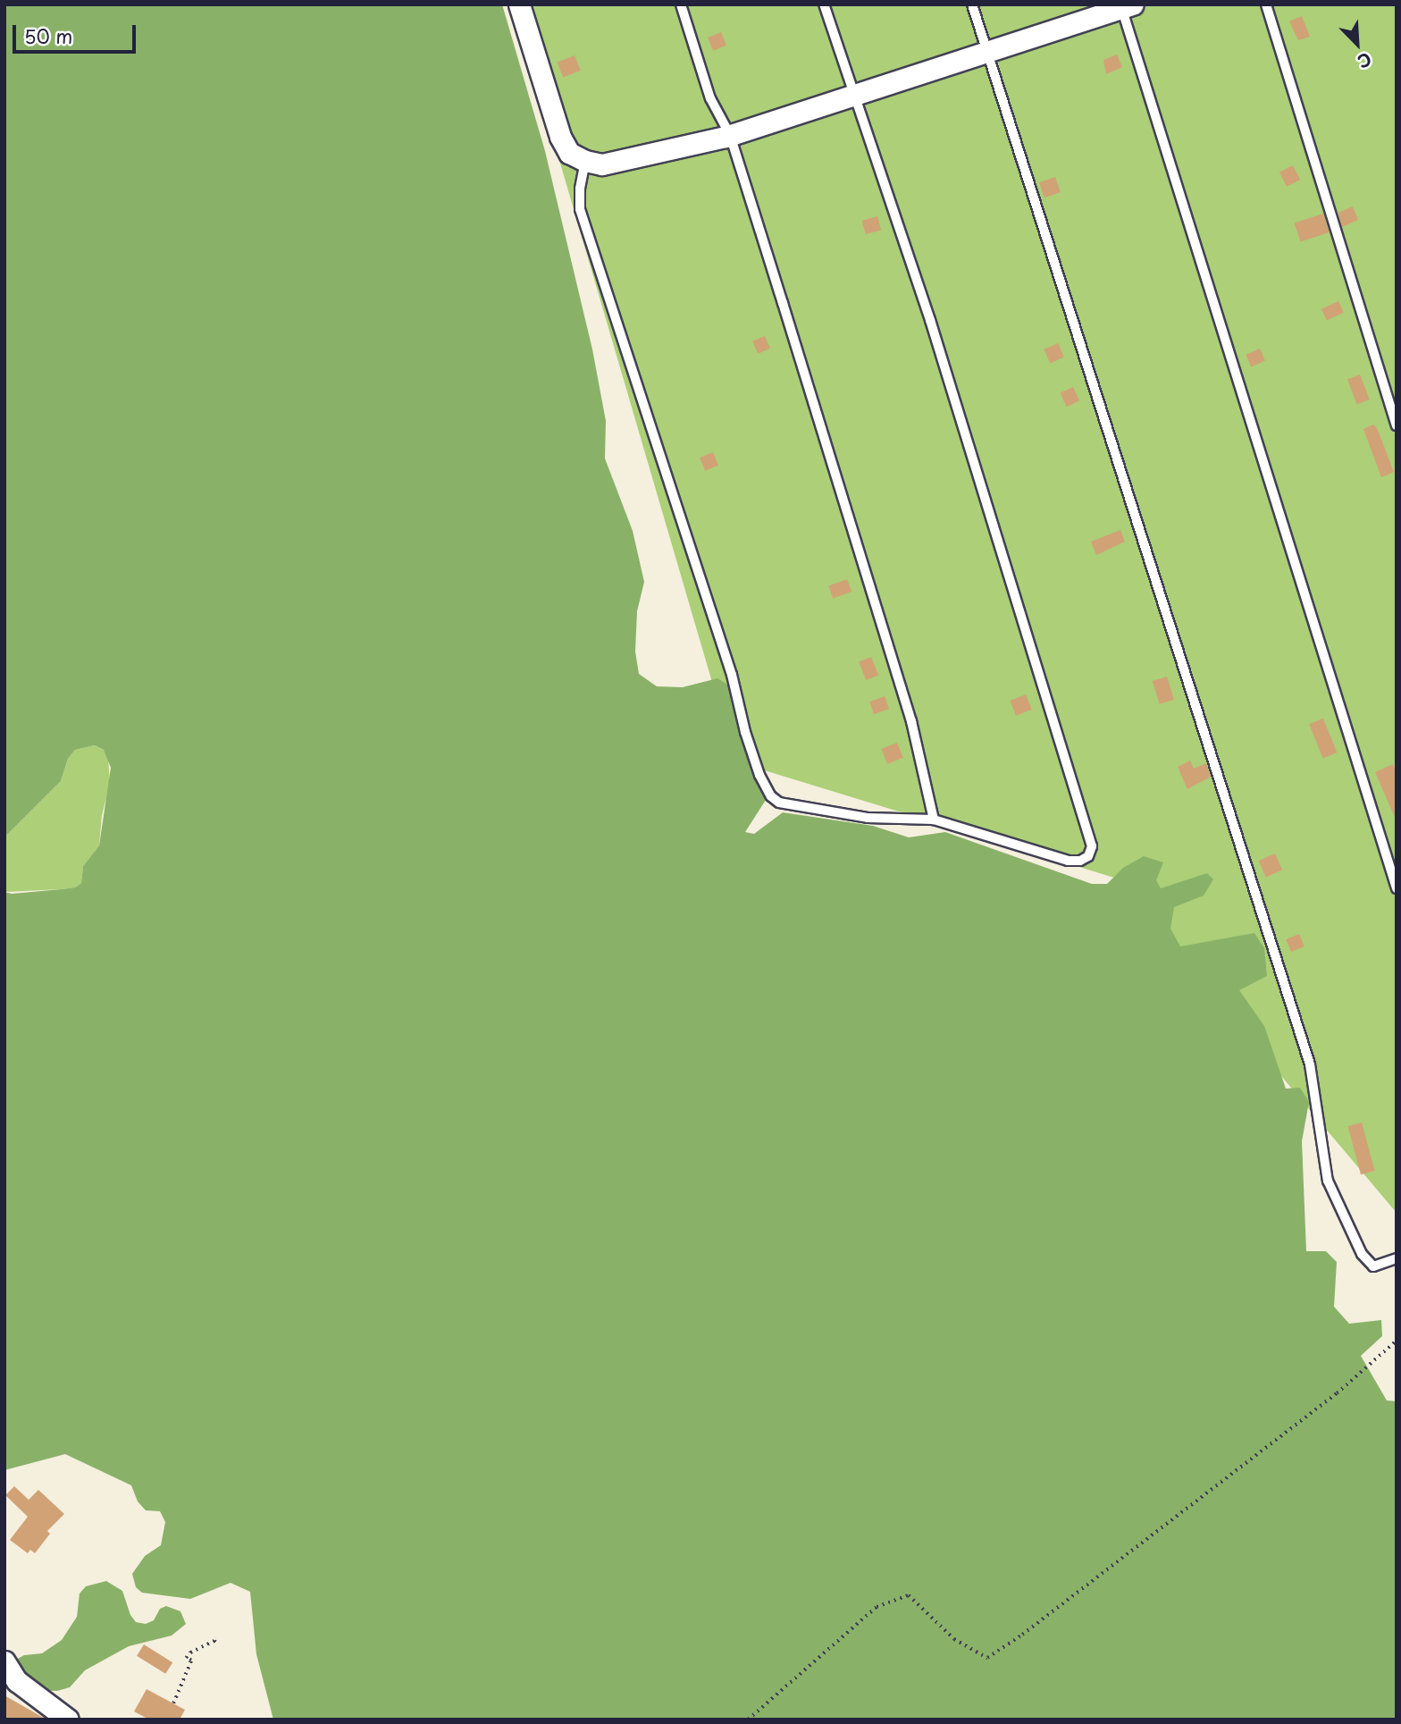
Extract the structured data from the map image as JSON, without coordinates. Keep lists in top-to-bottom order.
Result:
{
  "scale_bar": "50 m",
  "north": "bottom right"
}
